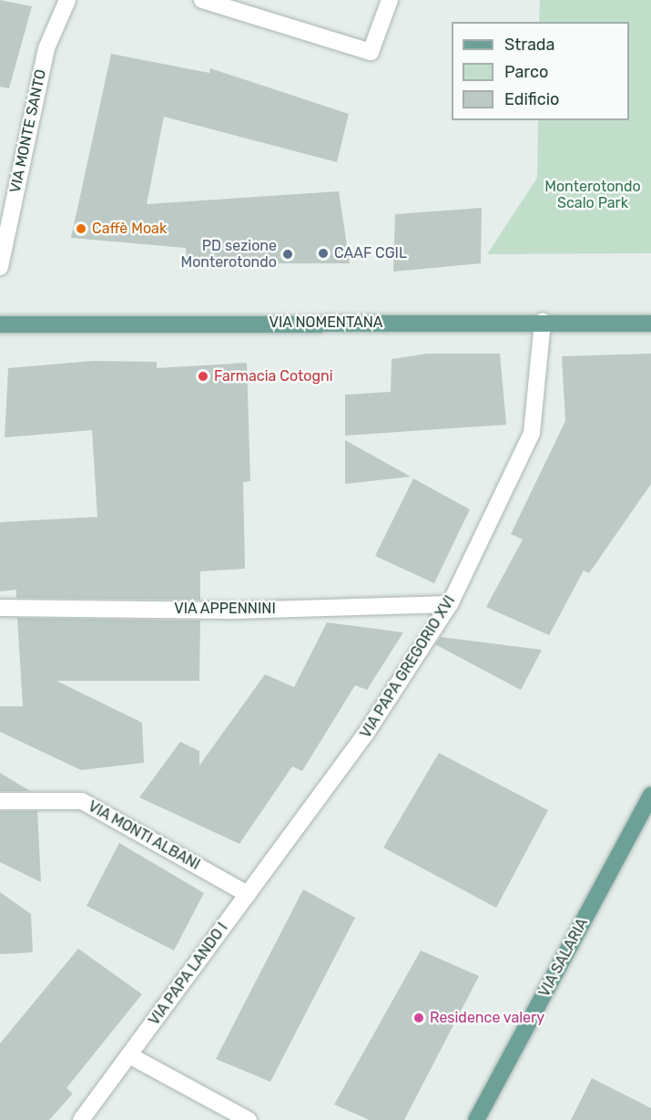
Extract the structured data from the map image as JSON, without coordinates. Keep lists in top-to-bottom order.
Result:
{
  "streets": {
    "main road": ["VIA NOMENTANA", "VIA SALARIA"],
    "street": [
      "VIA MONTE SANTO",
      "VIA APPENNINI",
      "VIA PAPA GREGORIO XVI",
      "VIA MONTI ALBANI",
      "VIA PAPA LANDO I"
    ]
  },
  "crossings": [
    ["VIA NOMENTANA", "VIA PAPA GREGORIO XVI"],
    ["VIA APPENNINI", "VIA PAPA GREGORIO XVI"],
    ["VIA PAPA GREGORIO XVI", "VIA MONTI ALBANI"],
    ["VIA PAPA GREGORIO XVI", "VIA PAPA LANDO I"],
    ["VIA MONTI ALBANI", "VIA PAPA LANDO I"]
  ],
  "parks": ["Monterotondo Scalo Park"],
  "places": [
    "Caffè Moak",
    "CAAF CGIL",
    "PD sezione Monterotondo",
    "Farmacia Cotogni",
    "Residence valery"
  ],
  "legend": ["Strada", "Parco", "Edificio"]
}
